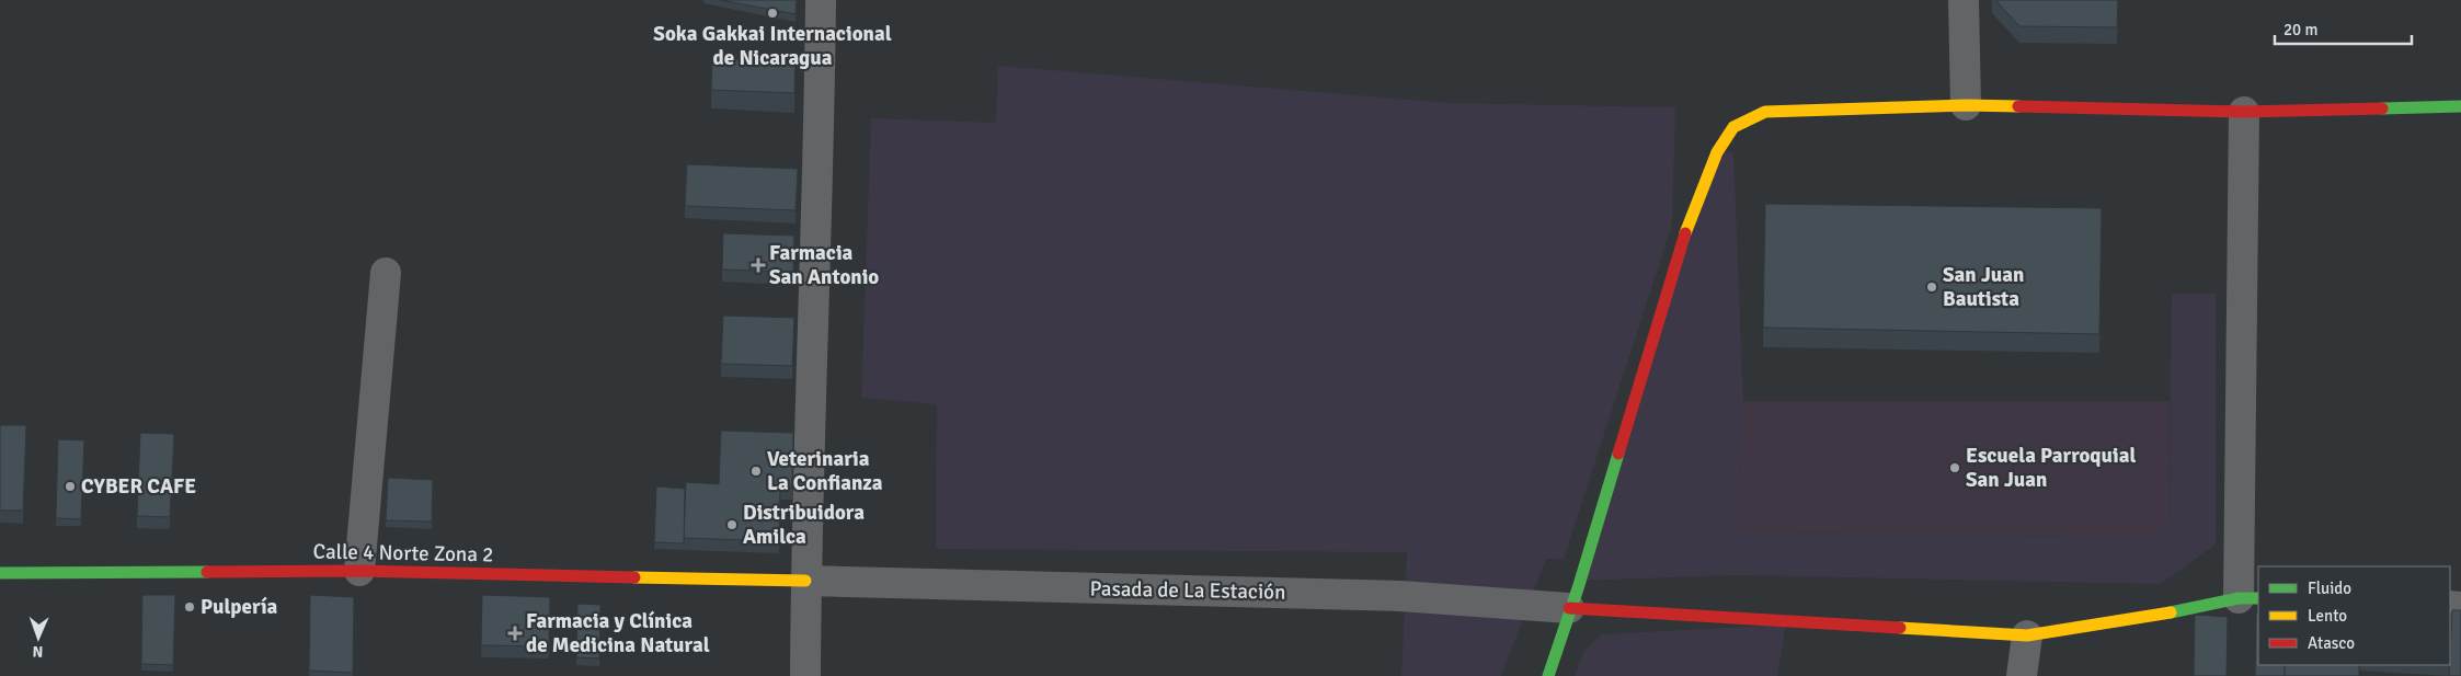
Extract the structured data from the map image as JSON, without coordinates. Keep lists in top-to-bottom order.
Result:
{
  "streets": {
    "street": ["Calle 4 Norte Zona 2", "Pasada de La Estación"]
  },
  "crossings": [
    ["Calle 4 Norte Zona 2", "Pasada de La Estación"]
  ],
  "places": {
    "other": [
      "Soka Gakkai Internacional de Nicaragua",
      "San Juan Bautista",
      "Escuela Parroquial San Juan",
      "Veterinaria La Confianza",
      "CYBER CAFE",
      "Distribuidora Amilca",
      "Pulpería"
    ],
    "health": ["Farmacia San Antonio", "Farmacia y Clínica de Medicina Natural"]
  },
  "legend": ["Fluido", "Lento", "Atasco"],
  "scale_bar": "20 m",
  "north": "bottom"
}
